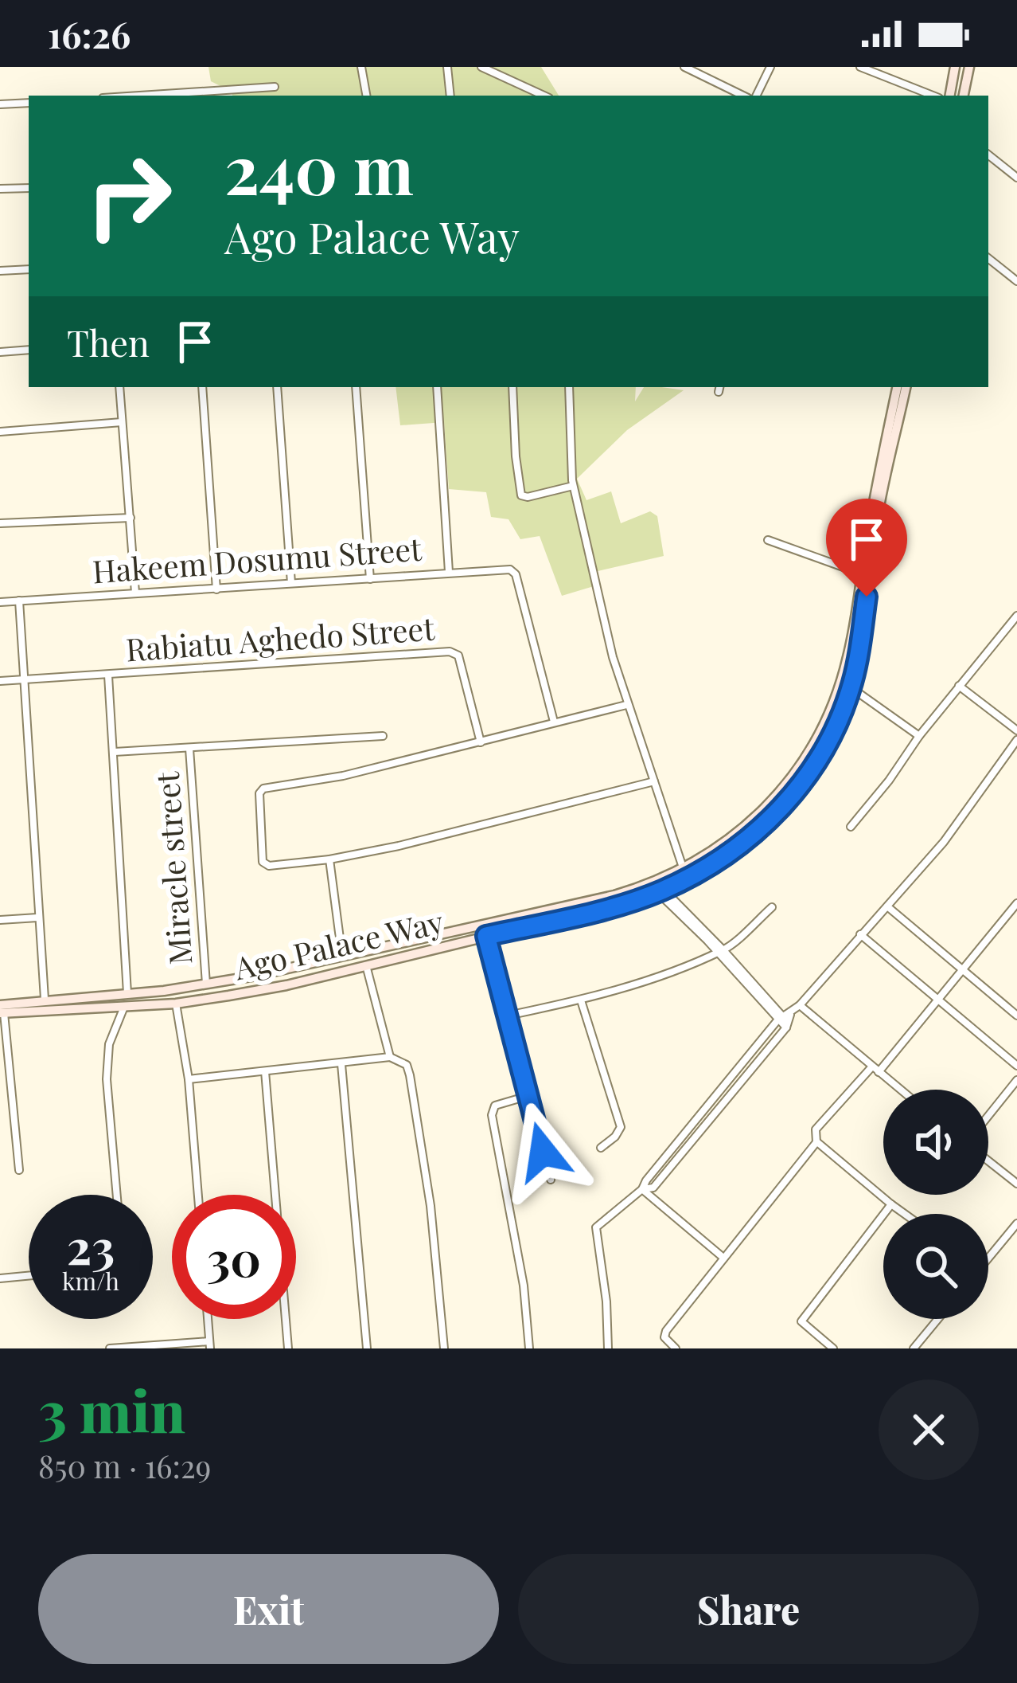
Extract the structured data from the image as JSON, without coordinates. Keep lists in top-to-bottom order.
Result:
{
  "streets": {
    "main road": ["Ago Palace Way"],
    "street": ["Hakeem Dosumu Street", "Rabiatu Aghedo Street", "Miracle street"]
  },
  "crossings": [
    ["Miracle street", "Ago Palace Way"]
  ],
  "page": {
    "status": "16:26",
    "turn": ["240 m", "Ago Palace Way"],
    "then": "Then",
    "speed": "23 km/h",
    "limit": "30",
    "heading": ["3 min", "850 m · 16:29"],
    "buttons": ["Exit", "Share"]
  }
}
